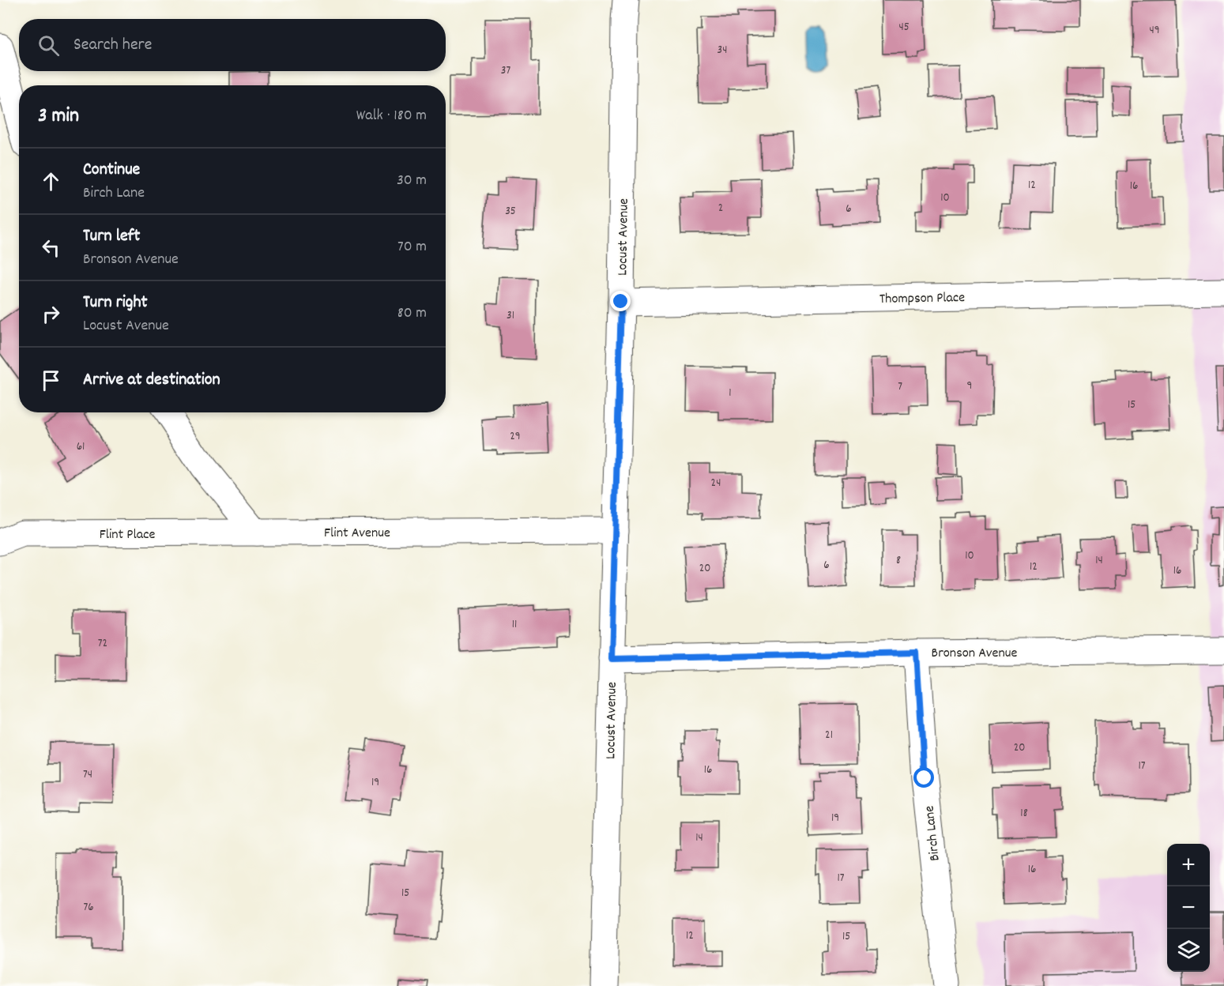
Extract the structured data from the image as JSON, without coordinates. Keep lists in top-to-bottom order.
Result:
{
  "streets": {
    "street": [
      "Locust Avenue",
      "Thompson Place",
      "Flint Avenue",
      "Flint Place",
      "Bronson Avenue",
      "Birch Lane"
    ]
  },
  "crossings": [
    ["Locust Avenue", "Thompson Place"],
    ["Locust Avenue", "Flint Avenue"],
    ["Locust Avenue", "Bronson Avenue"],
    ["Flint Avenue", "Flint Place"],
    ["Bronson Avenue", "Birch Lane"]
  ],
  "house_numbers": [
    "45",
    "49",
    "34",
    "37",
    "12",
    "16",
    "10",
    "2",
    "6",
    "35",
    "31",
    "9",
    "7",
    "1",
    "15",
    "29",
    "61",
    "24",
    "10",
    "8",
    "14",
    "6",
    "12",
    "20",
    "16",
    "11",
    "72",
    "21",
    "20",
    "17",
    "16",
    "74",
    "19",
    "18",
    "19",
    "14",
    "16",
    "17",
    "15",
    "76",
    "12",
    "15"
  ],
  "page": {
    "search": "Search here",
    "heading": ["3 min", "Walk · 180 m"],
    "list": [
      ["Continue", "Birch Lane", "30 m"],
      ["Turn left", "Bronson Avenue", "70 m"],
      ["Turn right", "Locust Avenue", "80 m"],
      "Arrive at destination"
    ],
    "map_buttons": ["+", "−"]
  }
}
